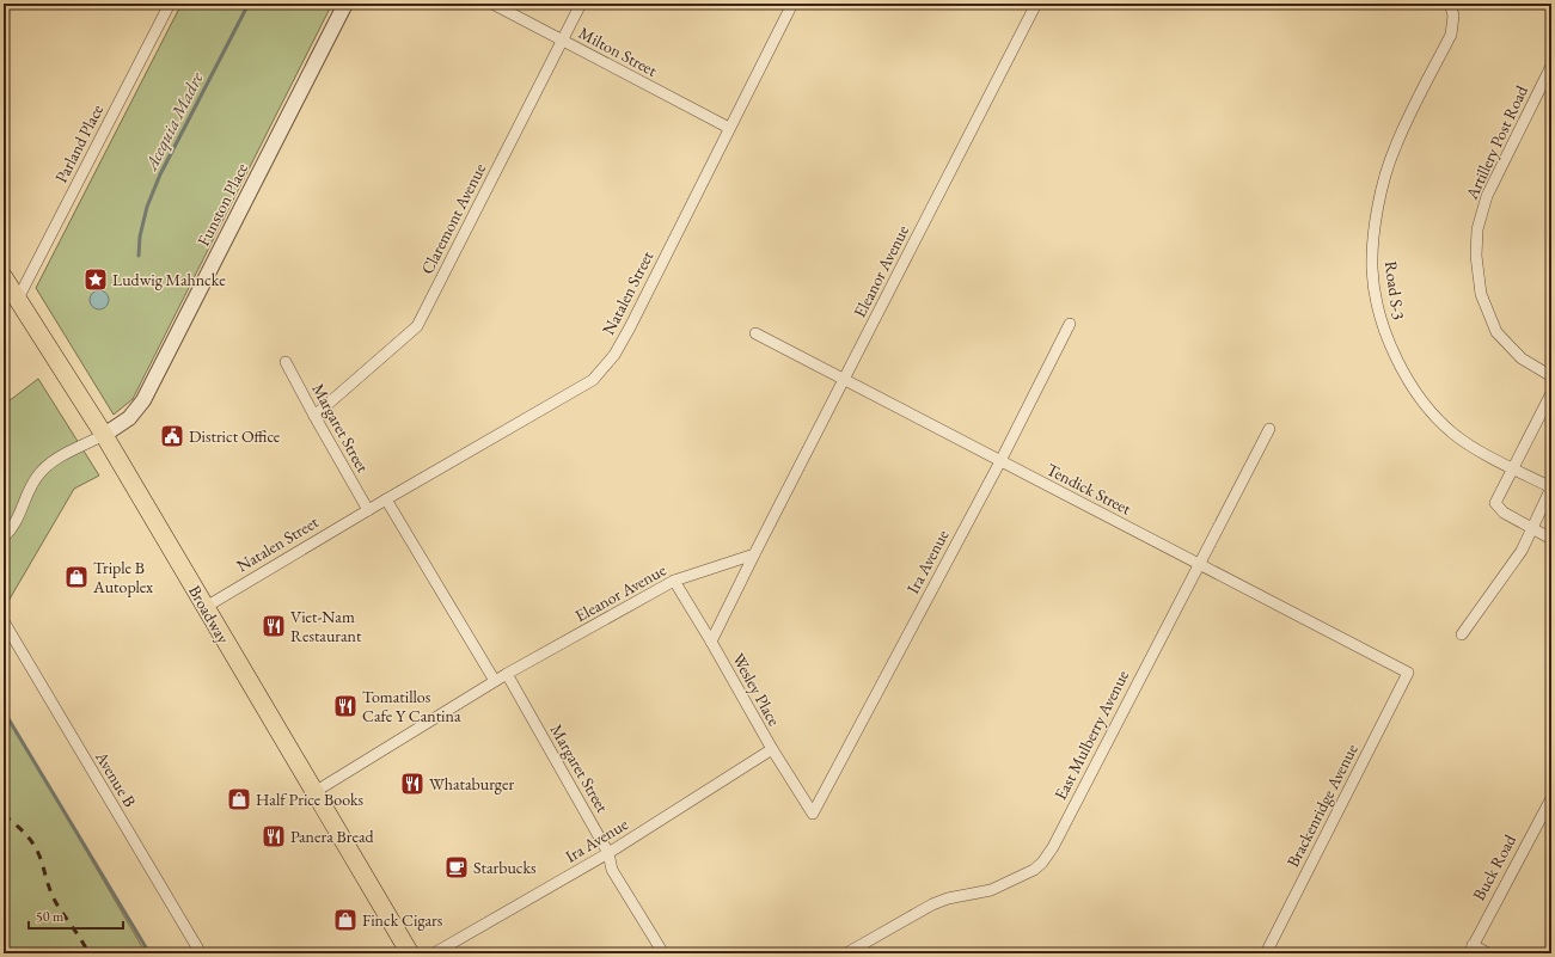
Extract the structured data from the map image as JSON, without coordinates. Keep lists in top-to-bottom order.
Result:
{
  "streets": {
    "main road": ["Broadway"],
    "street": [
      "Milton Street",
      "Artillery Post Road",
      "Parland Place",
      "Funston Place",
      "Claremont Avenue",
      "Eleanor Avenue",
      "Road S-3",
      "Natalen Street",
      "Margaret Street",
      "Tendick Street",
      "Ira Avenue",
      "Wesley Place",
      "East Mulberry Avenue",
      "Avenue B",
      "Brackenridge Avenue",
      "Buck Road"
    ]
  },
  "crossings": [
    ["Milton Street", "Claremont Avenue"],
    ["Milton Street", "Natalen Street"],
    ["Parland Place", "Broadway"],
    ["Funston Place", "Broadway"],
    ["Claremont Avenue", "Margaret Street"],
    ["Eleanor Avenue", "Margaret Street"],
    ["Eleanor Avenue", "Tendick Street"],
    ["Eleanor Avenue", "Wesley Place"],
    ["Natalen Street", "Margaret Street"],
    ["Natalen Street", "Broadway"],
    ["Margaret Street", "Ira Avenue"],
    ["Tendick Street", "Ira Avenue"],
    ["Tendick Street", "East Mulberry Avenue"],
    ["Tendick Street", "Brackenridge Avenue"],
    ["Ira Avenue", "Wesley Place"]
  ],
  "water": ["Acequia Madre"],
  "places": {
    "place": ["Ludwig Mahncke"],
    "public building": ["District Office"],
    "shop": ["Triple B Autoplex", "Half Price Books", "Finck Cigars"],
    "restaurant": [
      "Viet-Nam Restaurant",
      "Tomatillos Cafe Y Cantina",
      "Whataburger",
      "Panera Bread"
    ],
    "cafe": ["Starbucks"]
  },
  "scale_bar": "50 m"
}
